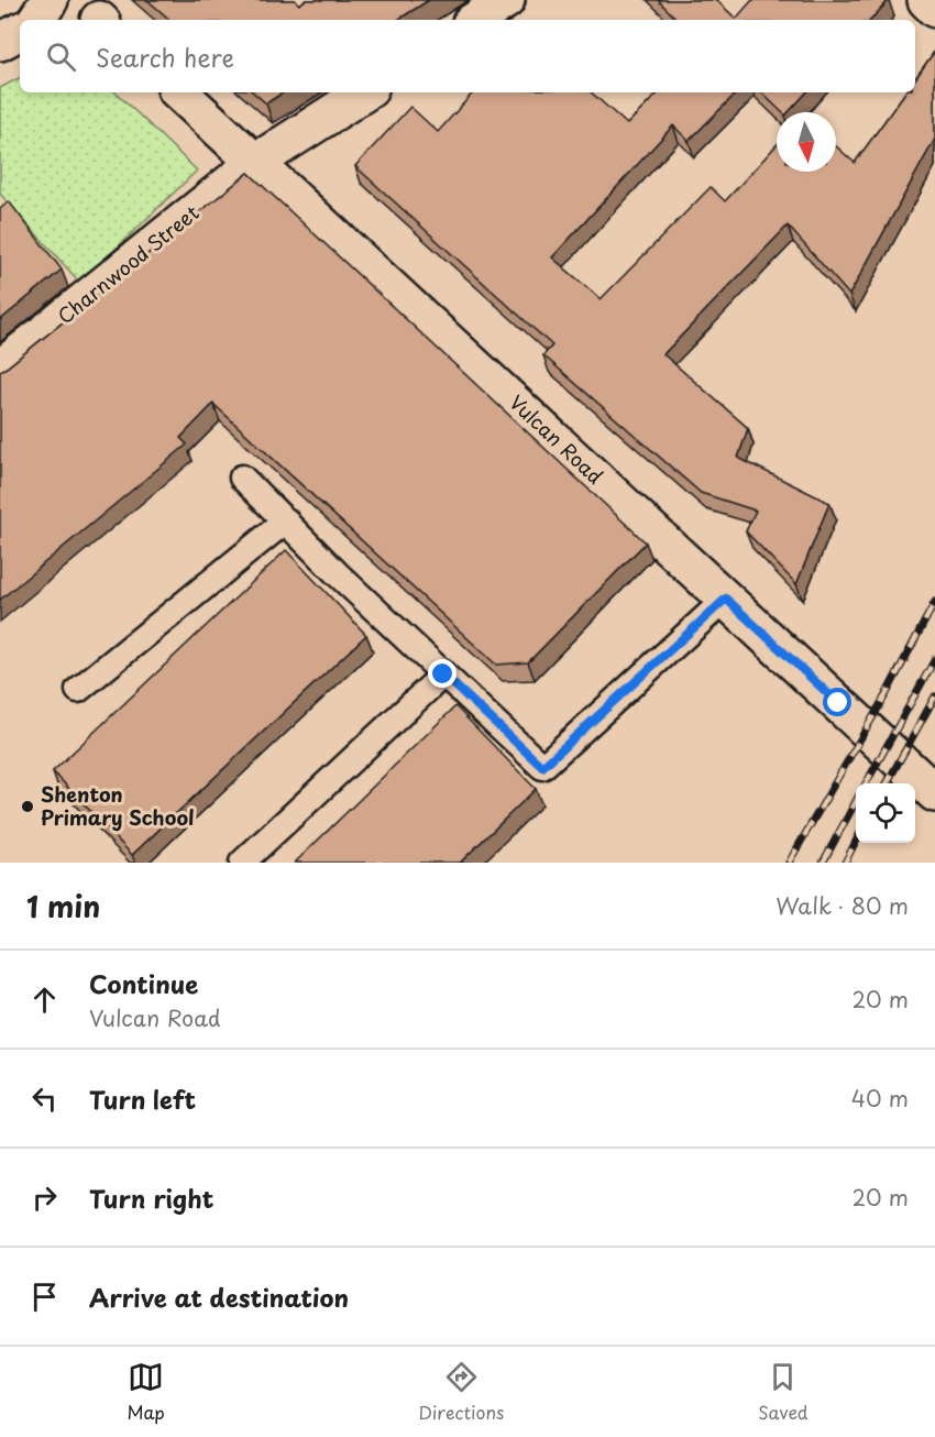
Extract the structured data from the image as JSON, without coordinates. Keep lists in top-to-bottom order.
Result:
{
  "streets": {
    "street": ["Charnwood Street", "Vulcan Road"]
  },
  "crossings": [
    ["Charnwood Street", "Vulcan Road"]
  ],
  "places": ["Shenton Primary School"],
  "north": "bottom",
  "page": {
    "search": "Search here",
    "heading": ["1 min", "Walk · 80 m"],
    "list": [
      ["Continue", "Vulcan Road", "20 m"],
      ["Turn left", "40 m"],
      ["Turn right", "20 m"],
      "Arrive at destination"
    ],
    "nav": ["Map", "Directions", "Saved"]
  }
}
